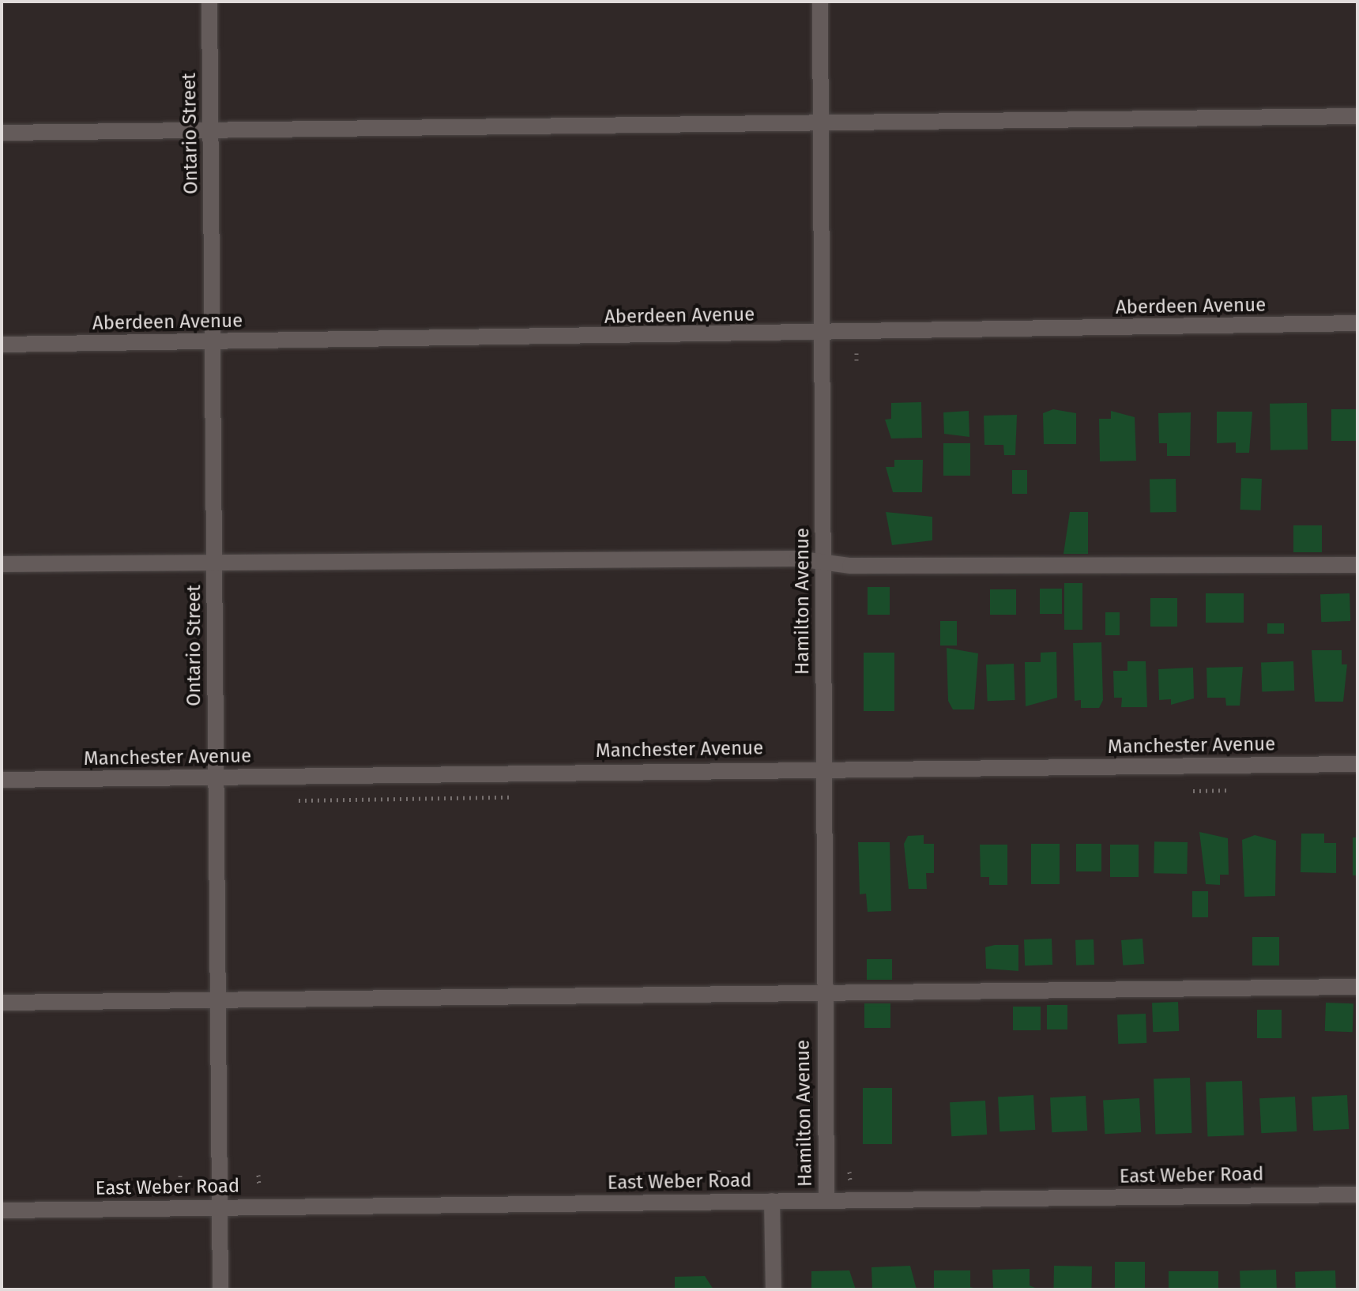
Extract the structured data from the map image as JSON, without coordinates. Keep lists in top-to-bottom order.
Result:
{
  "streets": {
    "street": [
      "Ontario Street",
      "Aberdeen Avenue",
      "Hamilton Avenue",
      "Manchester Avenue",
      "East Weber Road"
    ]
  },
  "crossings": [
    ["Ontario Street", "Aberdeen Avenue"],
    ["Ontario Street", "Manchester Avenue"],
    ["Ontario Street", "East Weber Road"],
    ["Aberdeen Avenue", "Hamilton Avenue"],
    ["Hamilton Avenue", "Manchester Avenue"],
    ["Hamilton Avenue", "East Weber Road"]
  ]
}
